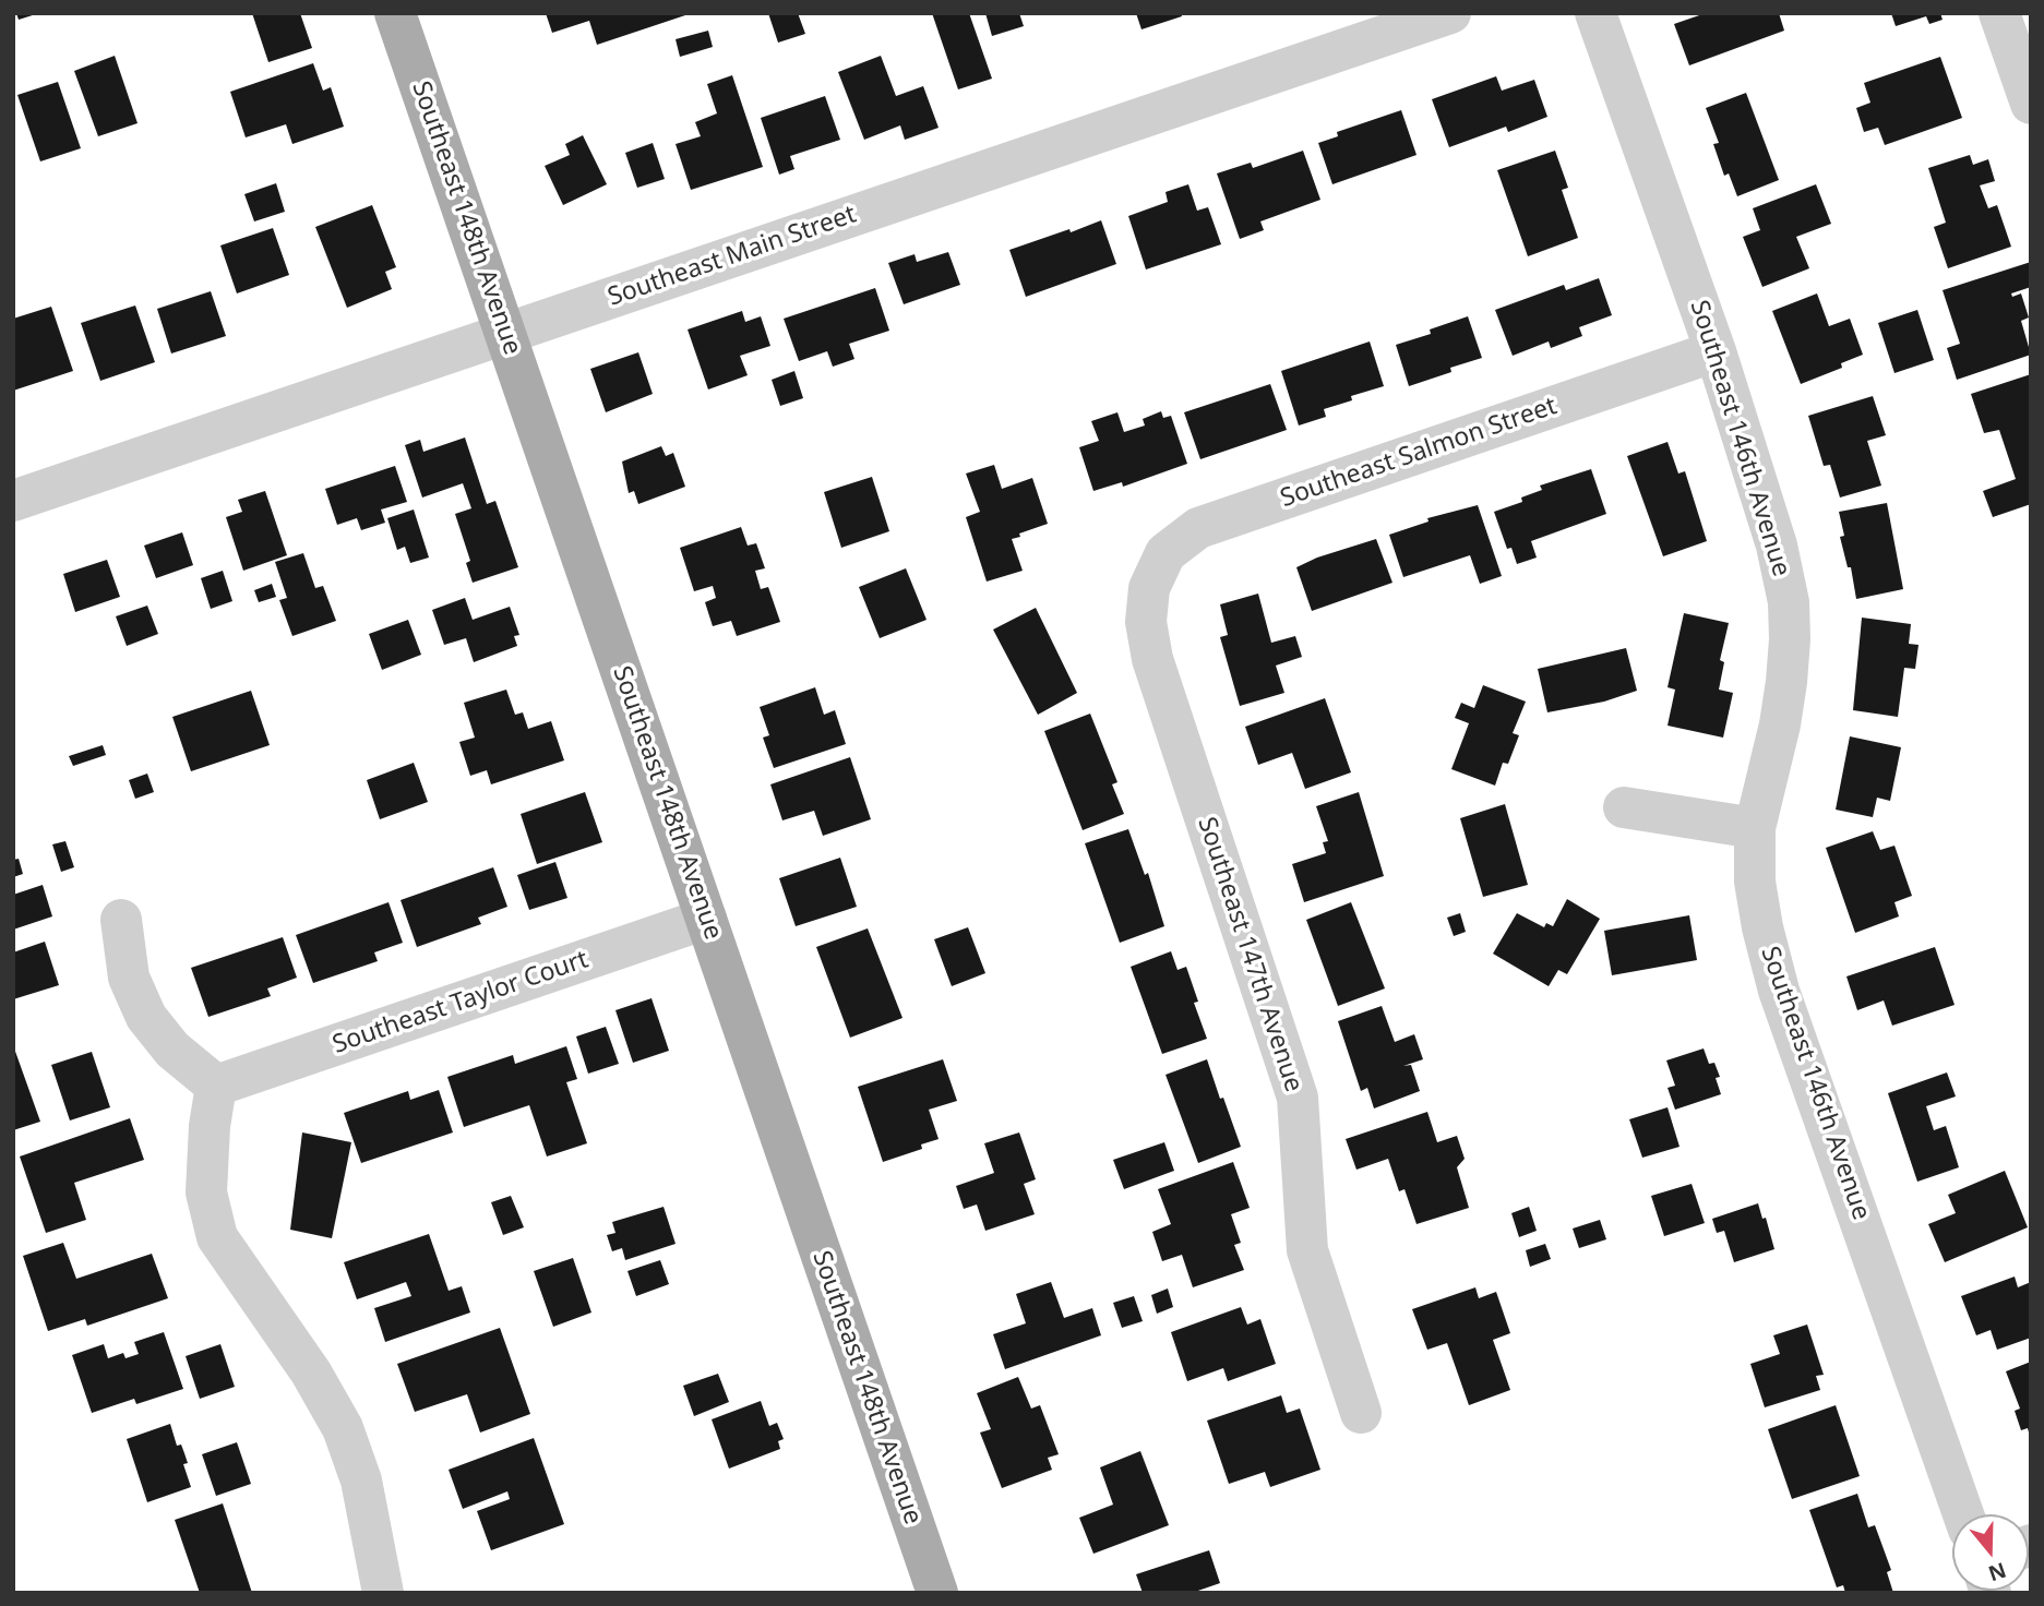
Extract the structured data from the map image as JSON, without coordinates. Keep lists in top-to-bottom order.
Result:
{
  "streets": {
    "main road": ["Southeast 148th Avenue"],
    "street": [
      "Southeast Main Street",
      "Southeast 146th Avenue",
      "Southeast Salmon Street",
      "Southeast 147th Avenue",
      "Southeast Taylor Court"
    ]
  },
  "crossings": [
    ["Southeast 148th Avenue", "Southeast Main Street"],
    ["Southeast 148th Avenue", "Southeast Taylor Court"],
    ["Southeast 146th Avenue", "Southeast Salmon Street"],
    ["Southeast Salmon Street", "Southeast 147th Avenue"]
  ],
  "north": "bottom"
}
